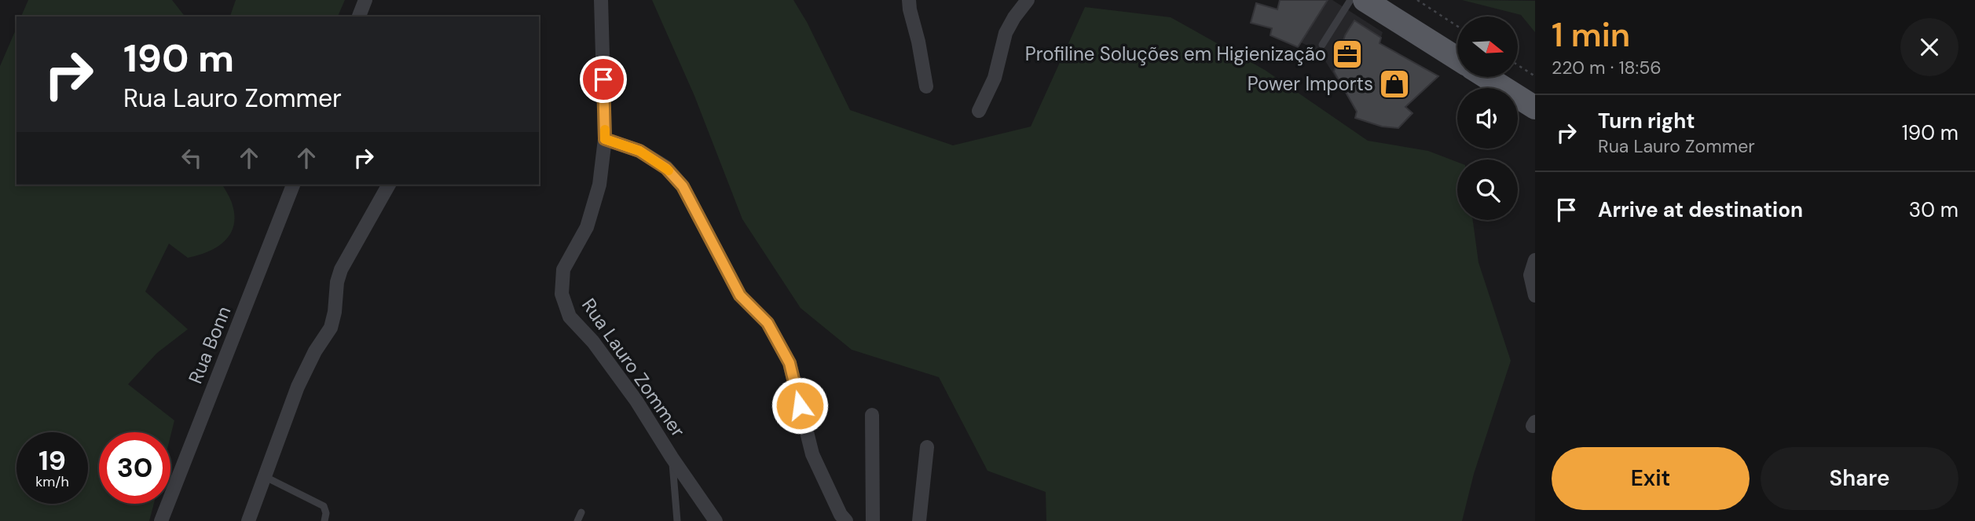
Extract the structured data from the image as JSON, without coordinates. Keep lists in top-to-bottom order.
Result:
{
  "streets": {
    "street": ["Rua Bonn", "Rua Lauro Zommer"]
  },
  "places": {
    "office": ["Profiline Soluções em Higienização"],
    "shop": ["Power Imports"]
  },
  "north": "right",
  "page": {
    "heading": ["1 min", "220 m · 18:56"],
    "turn": ["190 m", "Rua Lauro Zommer"],
    "list": [
      {
        "name": "Turn right",
        "note": "Rua Lauro Zommer",
        "value": "190 m"
      },
      {
        "name": "Arrive at destination",
        "value": "30 m"
      }
    ],
    "speed": "19 km/h",
    "limit": "30",
    "buttons": ["Exit", "Share"]
  }
}
